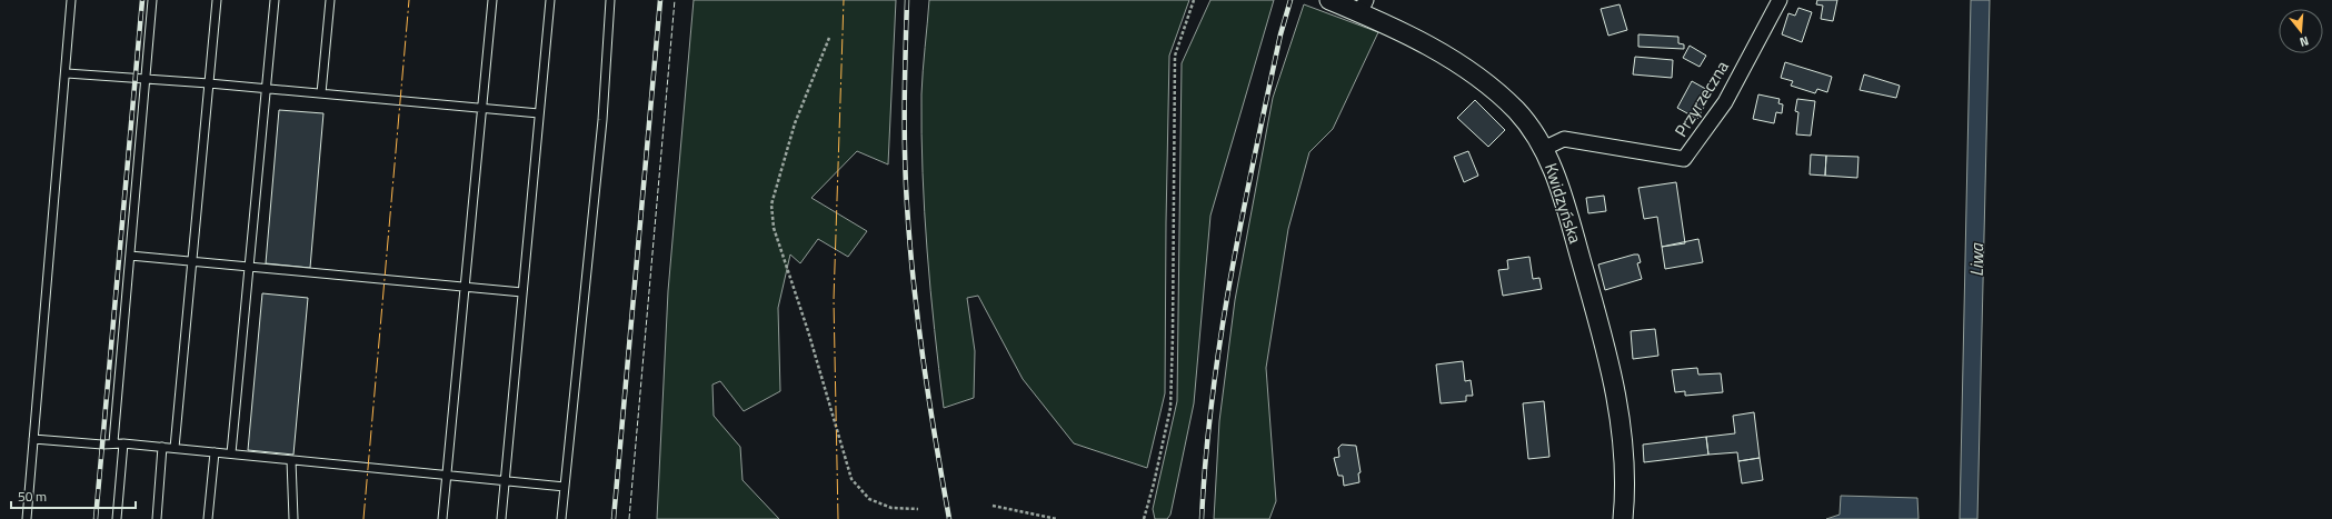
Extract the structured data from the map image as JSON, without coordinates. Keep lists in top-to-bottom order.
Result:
{
  "streets": {
    "street": ["Przyrzeczna", "Kwidzyńska"]
  },
  "crossings": [
    ["Przyrzeczna", "Kwidzyńska"]
  ],
  "water": ["Liwa"],
  "scale_bar": "50 m",
  "north": "bottom"
}
